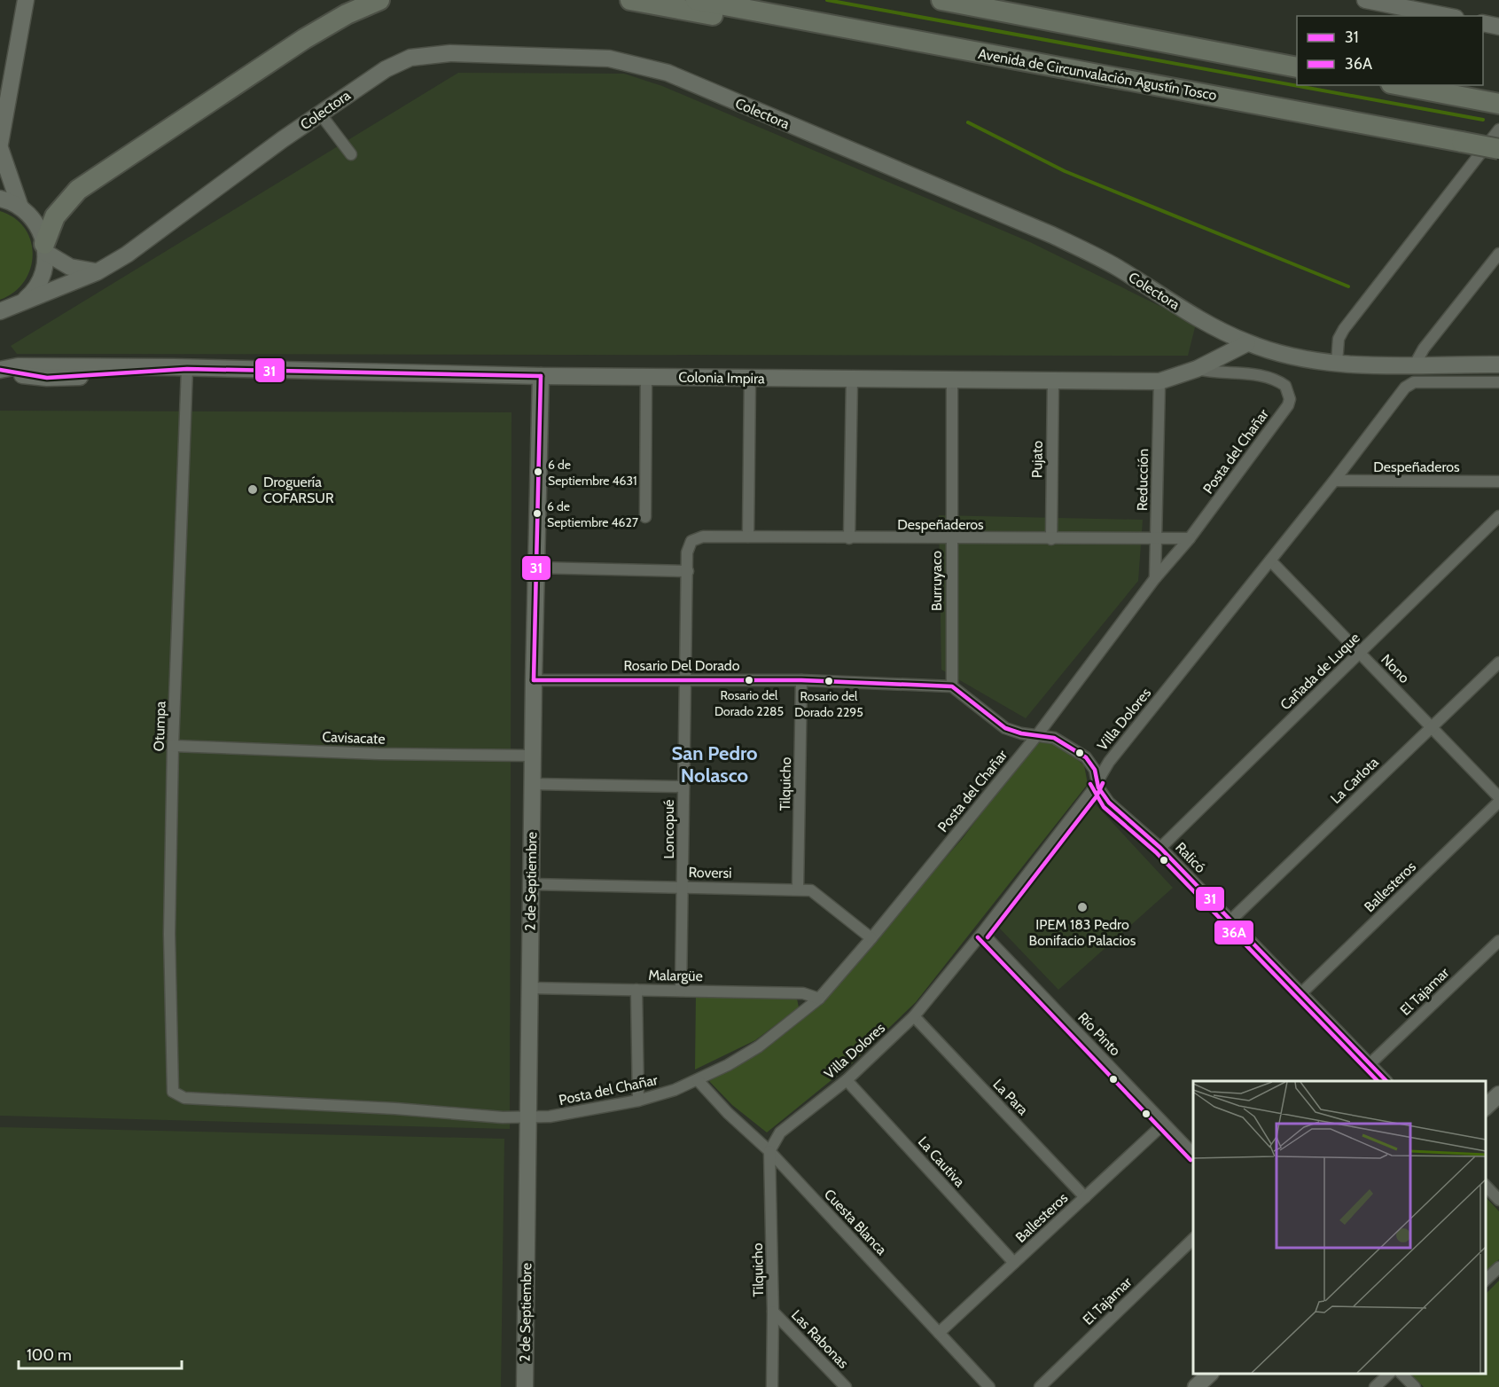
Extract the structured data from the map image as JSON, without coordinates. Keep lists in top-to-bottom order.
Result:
{
  "streets": {
    "highway": ["Avenida de Circunvalación Agustín Tosco"],
    "street": [
      "Colectora",
      "Colonia Impira",
      "Posta del Chañar",
      "Pujato",
      "Despeñaderos",
      "Reducción",
      "Burruyaco",
      "Rosario Del Dorado",
      "Nono",
      "Cañada de Luque",
      "Villa Dolores",
      "Otumpa",
      "Cavisacate",
      "La Carlota",
      "Tilquicho",
      "Loncopué",
      "Ralicó",
      "Roversi",
      "2 de Septiembre",
      "Ballesteros",
      "Malargüe",
      "El Tajamar",
      "Río Pinto",
      "La Para",
      "La Cautiva",
      "Cuesta Blanca",
      "Las Rabonas"
    ]
  },
  "crossings": [
    ["Colectora", "Colonia Impira"],
    ["Colonia Impira", "Posta del Chañar"],
    ["Colonia Impira", "Pujato"],
    ["Colonia Impira", "Reducción"],
    ["Colonia Impira", "Burruyaco"],
    ["Colonia Impira", "Otumpa"],
    ["Colonia Impira", "2 de Septiembre"],
    ["Posta del Chañar", "Despeñaderos"],
    ["Posta del Chañar", "Reducción"],
    ["Posta del Chañar", "Otumpa"],
    ["Posta del Chañar", "Ralicó"],
    ["Posta del Chañar", "Roversi"],
    ["Posta del Chañar", "2 de Septiembre"],
    ["Posta del Chañar", "Malargüe"],
    ["Posta del Chañar", "Cuesta Blanca"],
    ["Pujato", "Despeñaderos"],
    ["Despeñaderos", "Reducción"],
    ["Despeñaderos", "Burruyaco"],
    ["Despeñaderos", "Villa Dolores"],
    ["Despeñaderos", "Loncopué"],
    ["Burruyaco", "Rosario Del Dorado"],
    ["Rosario Del Dorado", "Tilquicho"],
    ["Rosario Del Dorado", "Loncopué"],
    ["Rosario Del Dorado", "2 de Septiembre"],
    ["Nono", "Cañada de Luque"],
    ["Nono", "Villa Dolores"],
    ["Nono", "La Carlota"],
    ["Cañada de Luque", "Ralicó"],
    ["Villa Dolores", "Tilquicho"],
    ["Villa Dolores", "Ralicó"],
    ["Villa Dolores", "Río Pinto"],
    ["Villa Dolores", "La Para"],
    ["Villa Dolores", "La Cautiva"],
    ["Villa Dolores", "Cuesta Blanca"],
    ["Otumpa", "Cavisacate"],
    ["Cavisacate", "2 de Septiembre"],
    ["La Carlota", "Ralicó"],
    ["Tilquicho", "Roversi"],
    ["Tilquicho", "Cuesta Blanca"],
    ["Tilquicho", "Las Rabonas"],
    ["Loncopué", "Roversi"],
    ["Loncopué", "Malargüe"],
    ["Ralicó", "Ballesteros"],
    ["Ralicó", "El Tajamar"],
    ["Roversi", "2 de Septiembre"],
    ["2 de Septiembre", "Malargüe"],
    ["Ballesteros", "Río Pinto"],
    ["Ballesteros", "La Para"],
    ["Ballesteros", "La Cautiva"],
    ["Ballesteros", "Cuesta Blanca"]
  ],
  "districts": ["San Pedro Nolasco"],
  "places": [
    "6 de Septiembre 4631",
    "Droguería COFARSUR",
    "6 de Septiembre 4627",
    "Rosario del Dorado 2285",
    "Rosario del Dorado 2295",
    "IPEM 183 Pedro Bonifacio Palacios"
  ],
  "lines": ["transit line 31", "transit line 36A"],
  "legend": ["31", "36A"],
  "scale_bar": "100 m"
}
